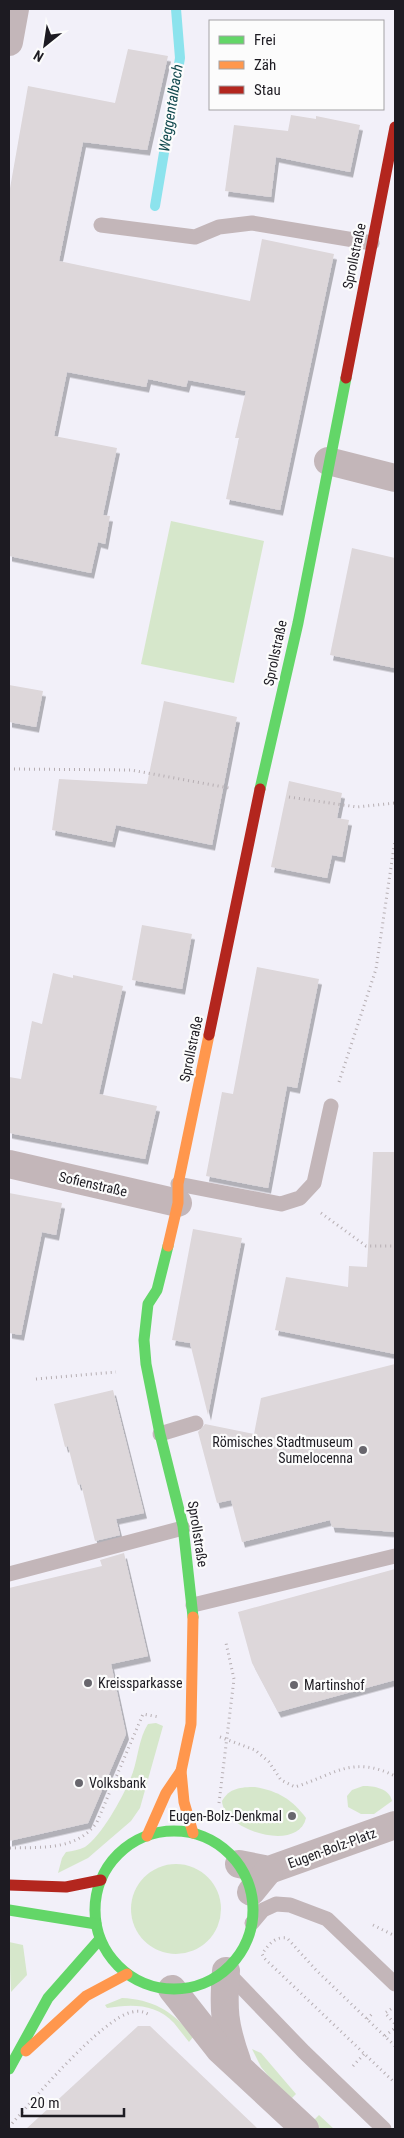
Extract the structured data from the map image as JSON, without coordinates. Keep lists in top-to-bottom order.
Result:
{
  "streets": {
    "main road": ["Sprollstraße"],
    "street": ["Sofienstraße", "Eugen-Bolz-Platz"]
  },
  "crossings": [
    ["Sprollstraße", "Sofienstraße"]
  ],
  "water": ["Weggentalbach"],
  "places": [
    "Römisches Stadtmuseum Sumelocenna",
    "Kreissparkasse",
    "Martinshof",
    "Volksbank",
    "Eugen-Bolz-Denkmal"
  ],
  "legend": ["Frei", "Zäh", "Stau"],
  "scale_bar": "20 m",
  "north": "bottom left"
}
